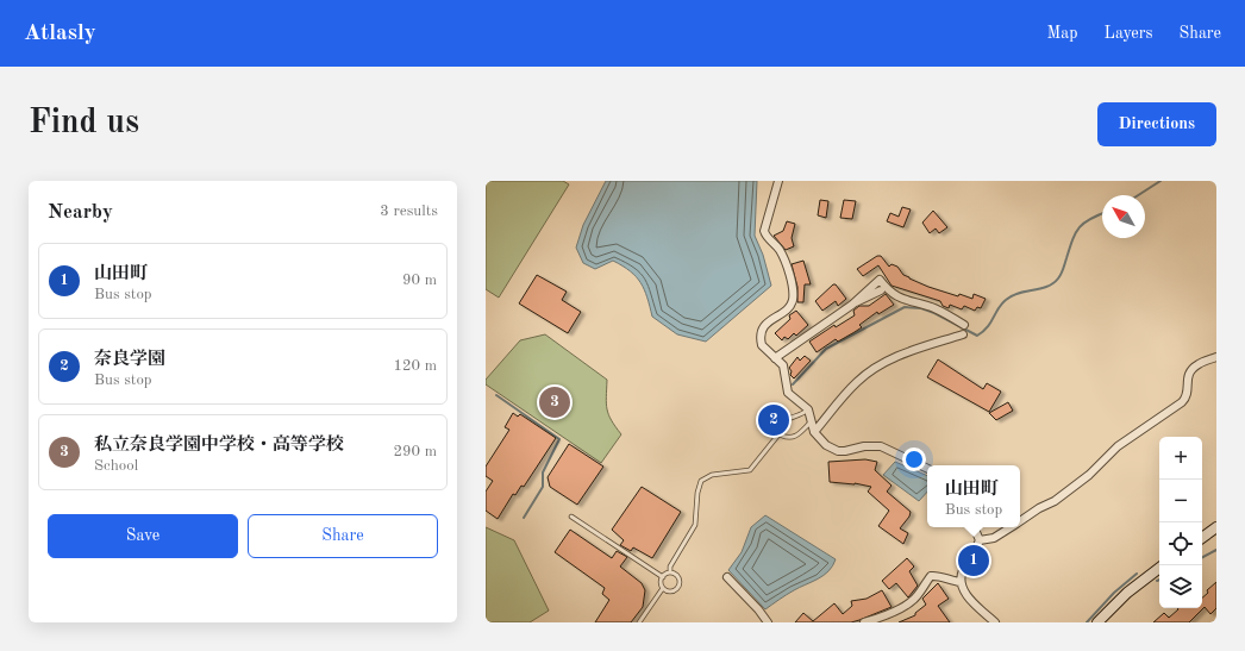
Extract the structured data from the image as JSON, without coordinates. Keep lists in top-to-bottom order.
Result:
{
  "north": "top left",
  "page": {
    "header": "Atlasly",
    "nav": ["Map", "Layers", "Share"],
    "buttons": [
      "Directions",
      ["Save", "Share"]
    ],
    "title": "Find us",
    "heading": ["Nearby", "3 results"],
    "list": [
      {
        "mark": "1",
        "name": "山田町",
        "note": "Bus stop",
        "value": "90 m"
      },
      {
        "mark": "2",
        "name": "奈良学園",
        "note": "Bus stop",
        "value": "120 m"
      },
      {
        "mark": "3",
        "name": "私立奈良学園中学校・高等学校",
        "note": "School",
        "value": "290 m"
      }
    ],
    "pins": ["3", "2", "1"],
    "map_buttons": ["+", "−"],
    "popup": ["山田町", "Bus stop"]
  }
}
